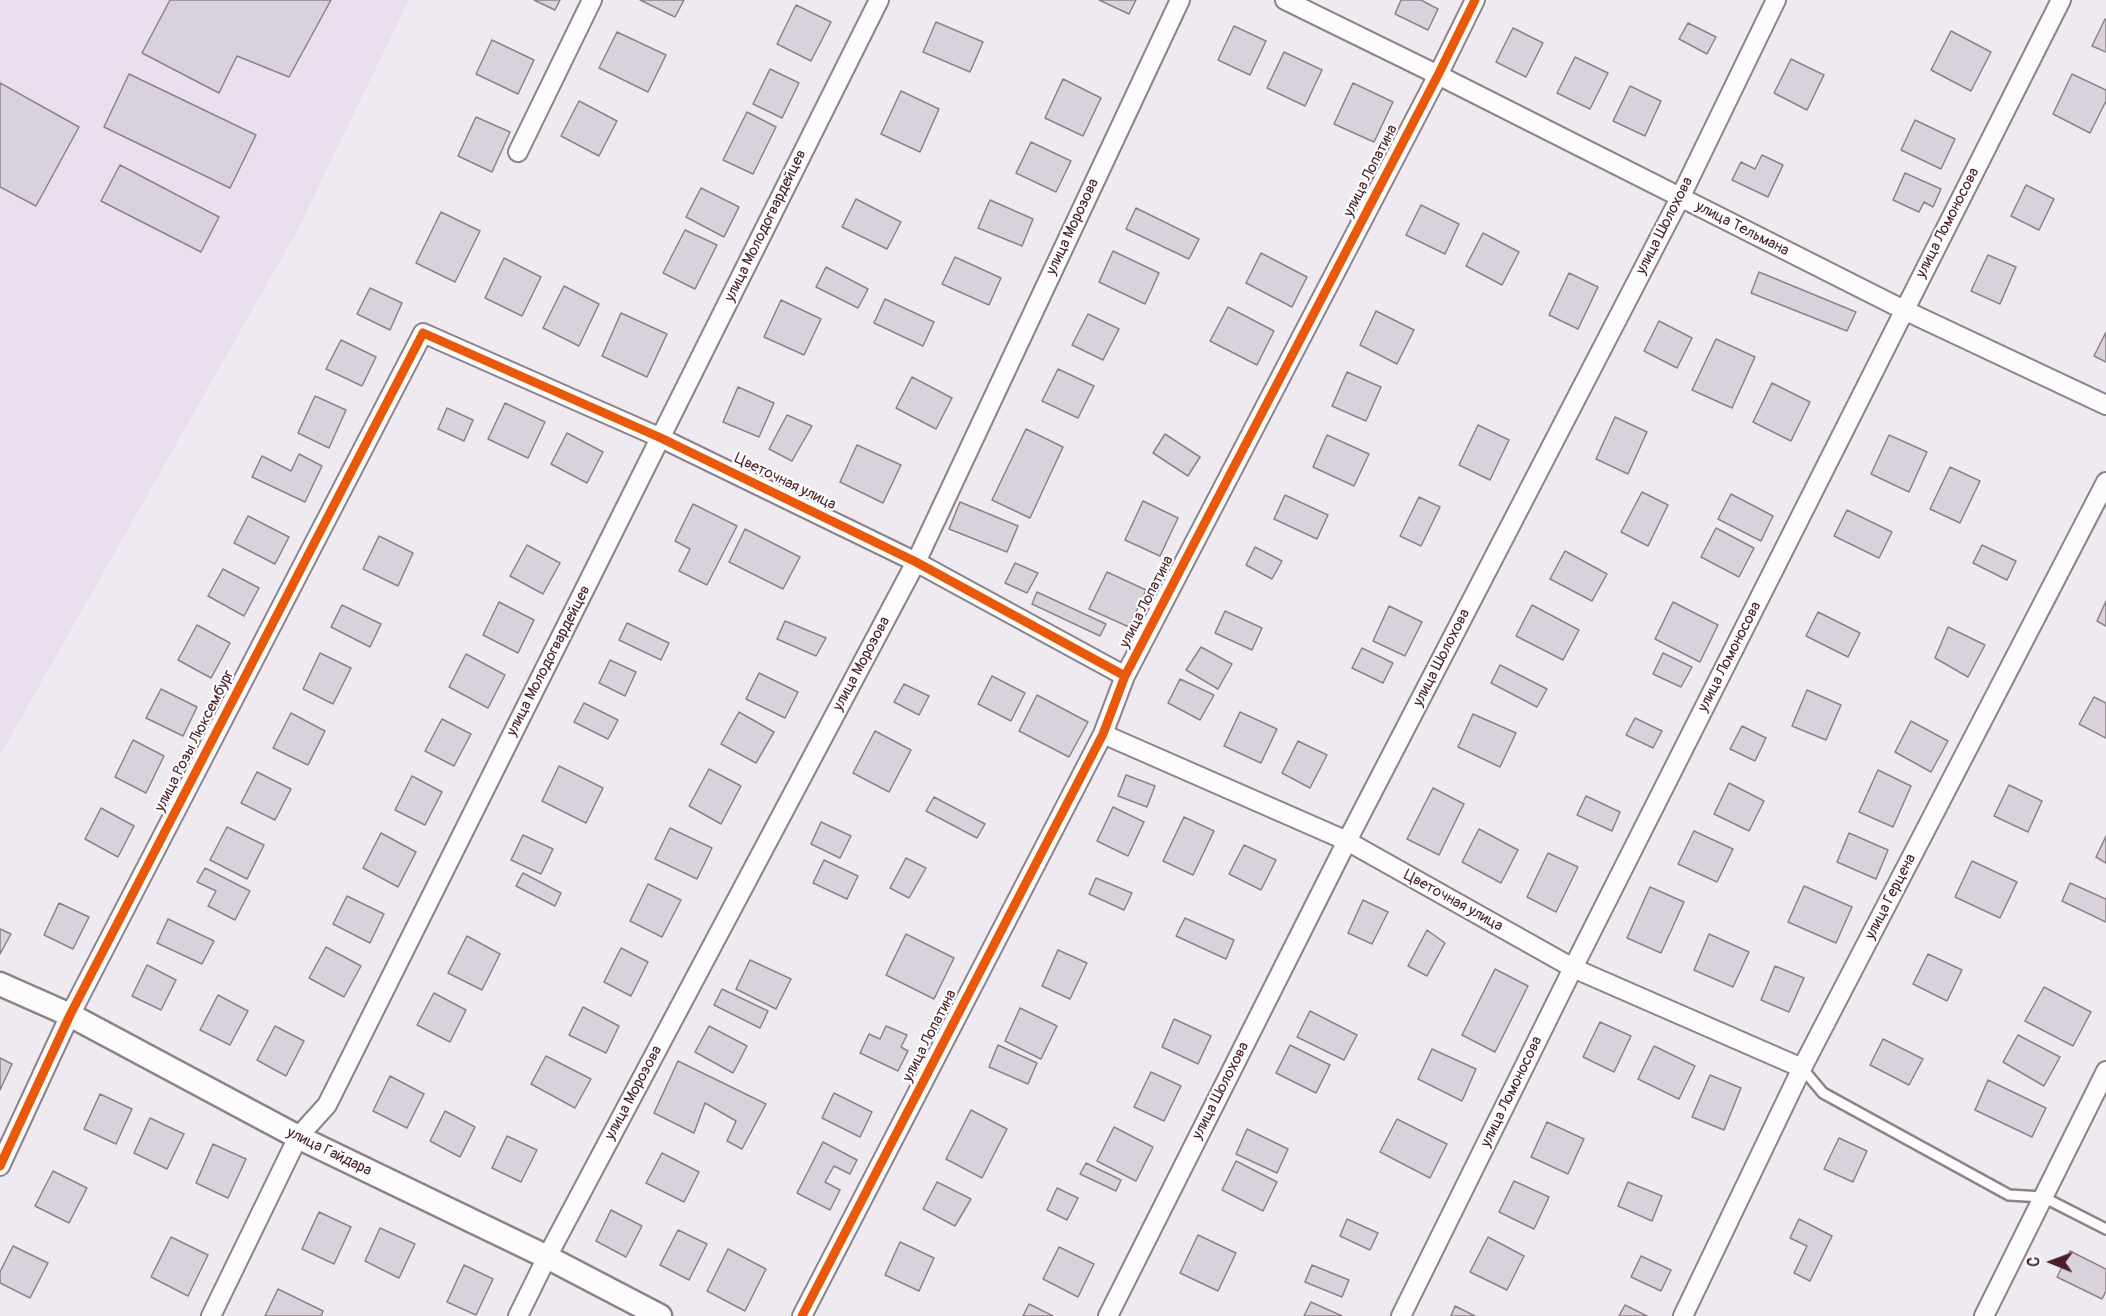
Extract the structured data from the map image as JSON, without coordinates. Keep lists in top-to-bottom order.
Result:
{
  "streets": {
    "street": [
      "улица Лопатина",
      "улица Ломоносова",
      "улица Молодогвардейцев",
      "улица Шолохова",
      "улица Морозова",
      "улица Тельмана",
      "Цветочная улица",
      "улица Розы Люксембург",
      "улица Герцена",
      "улица Гайдара"
    ]
  },
  "crossings": [
    ["улица Лопатина", "улица Тельмана"],
    ["улица Лопатина", "Цветочная улица"],
    ["улица Ломоносова", "улица Тельмана"],
    ["улица Ломоносова", "Цветочная улица"],
    ["улица Молодогвардейцев", "Цветочная улица"],
    ["улица Молодогвардейцев", "улица Гайдара"],
    ["улица Шолохова", "улица Тельмана"],
    ["улица Шолохова", "Цветочная улица"],
    ["улица Морозова", "Цветочная улица"],
    ["улица Морозова", "улица Гайдара"],
    ["Цветочная улица", "улица Розы Люксембург"],
    ["Цветочная улица", "улица Герцена"],
    ["улица Розы Люксембург", "улица Гайдара"]
  ],
  "north": "left"
}
